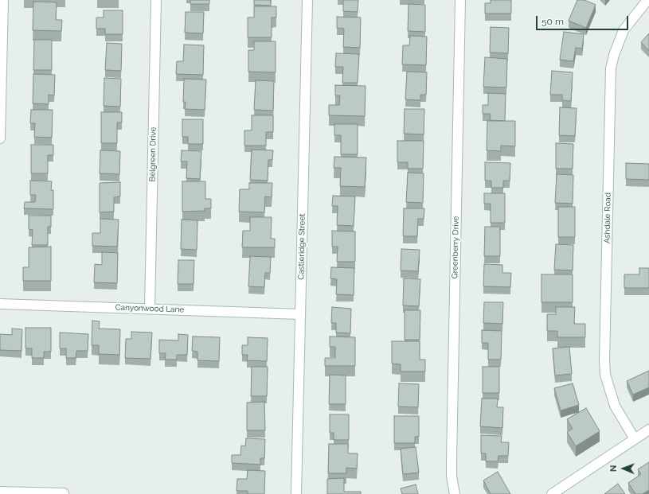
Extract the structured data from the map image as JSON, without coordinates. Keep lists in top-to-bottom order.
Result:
{
  "streets": {
    "street": [
      "Belgreen Drive",
      "Ashdale Road",
      "Castleridge Street",
      "Greenberry Drive",
      "Canyonwood Lane"
    ]
  },
  "crossings": [
    ["Belgreen Drive", "Canyonwood Lane"],
    ["Castleridge Street", "Canyonwood Lane"]
  ],
  "scale_bar": "50 m",
  "north": "left"
}
